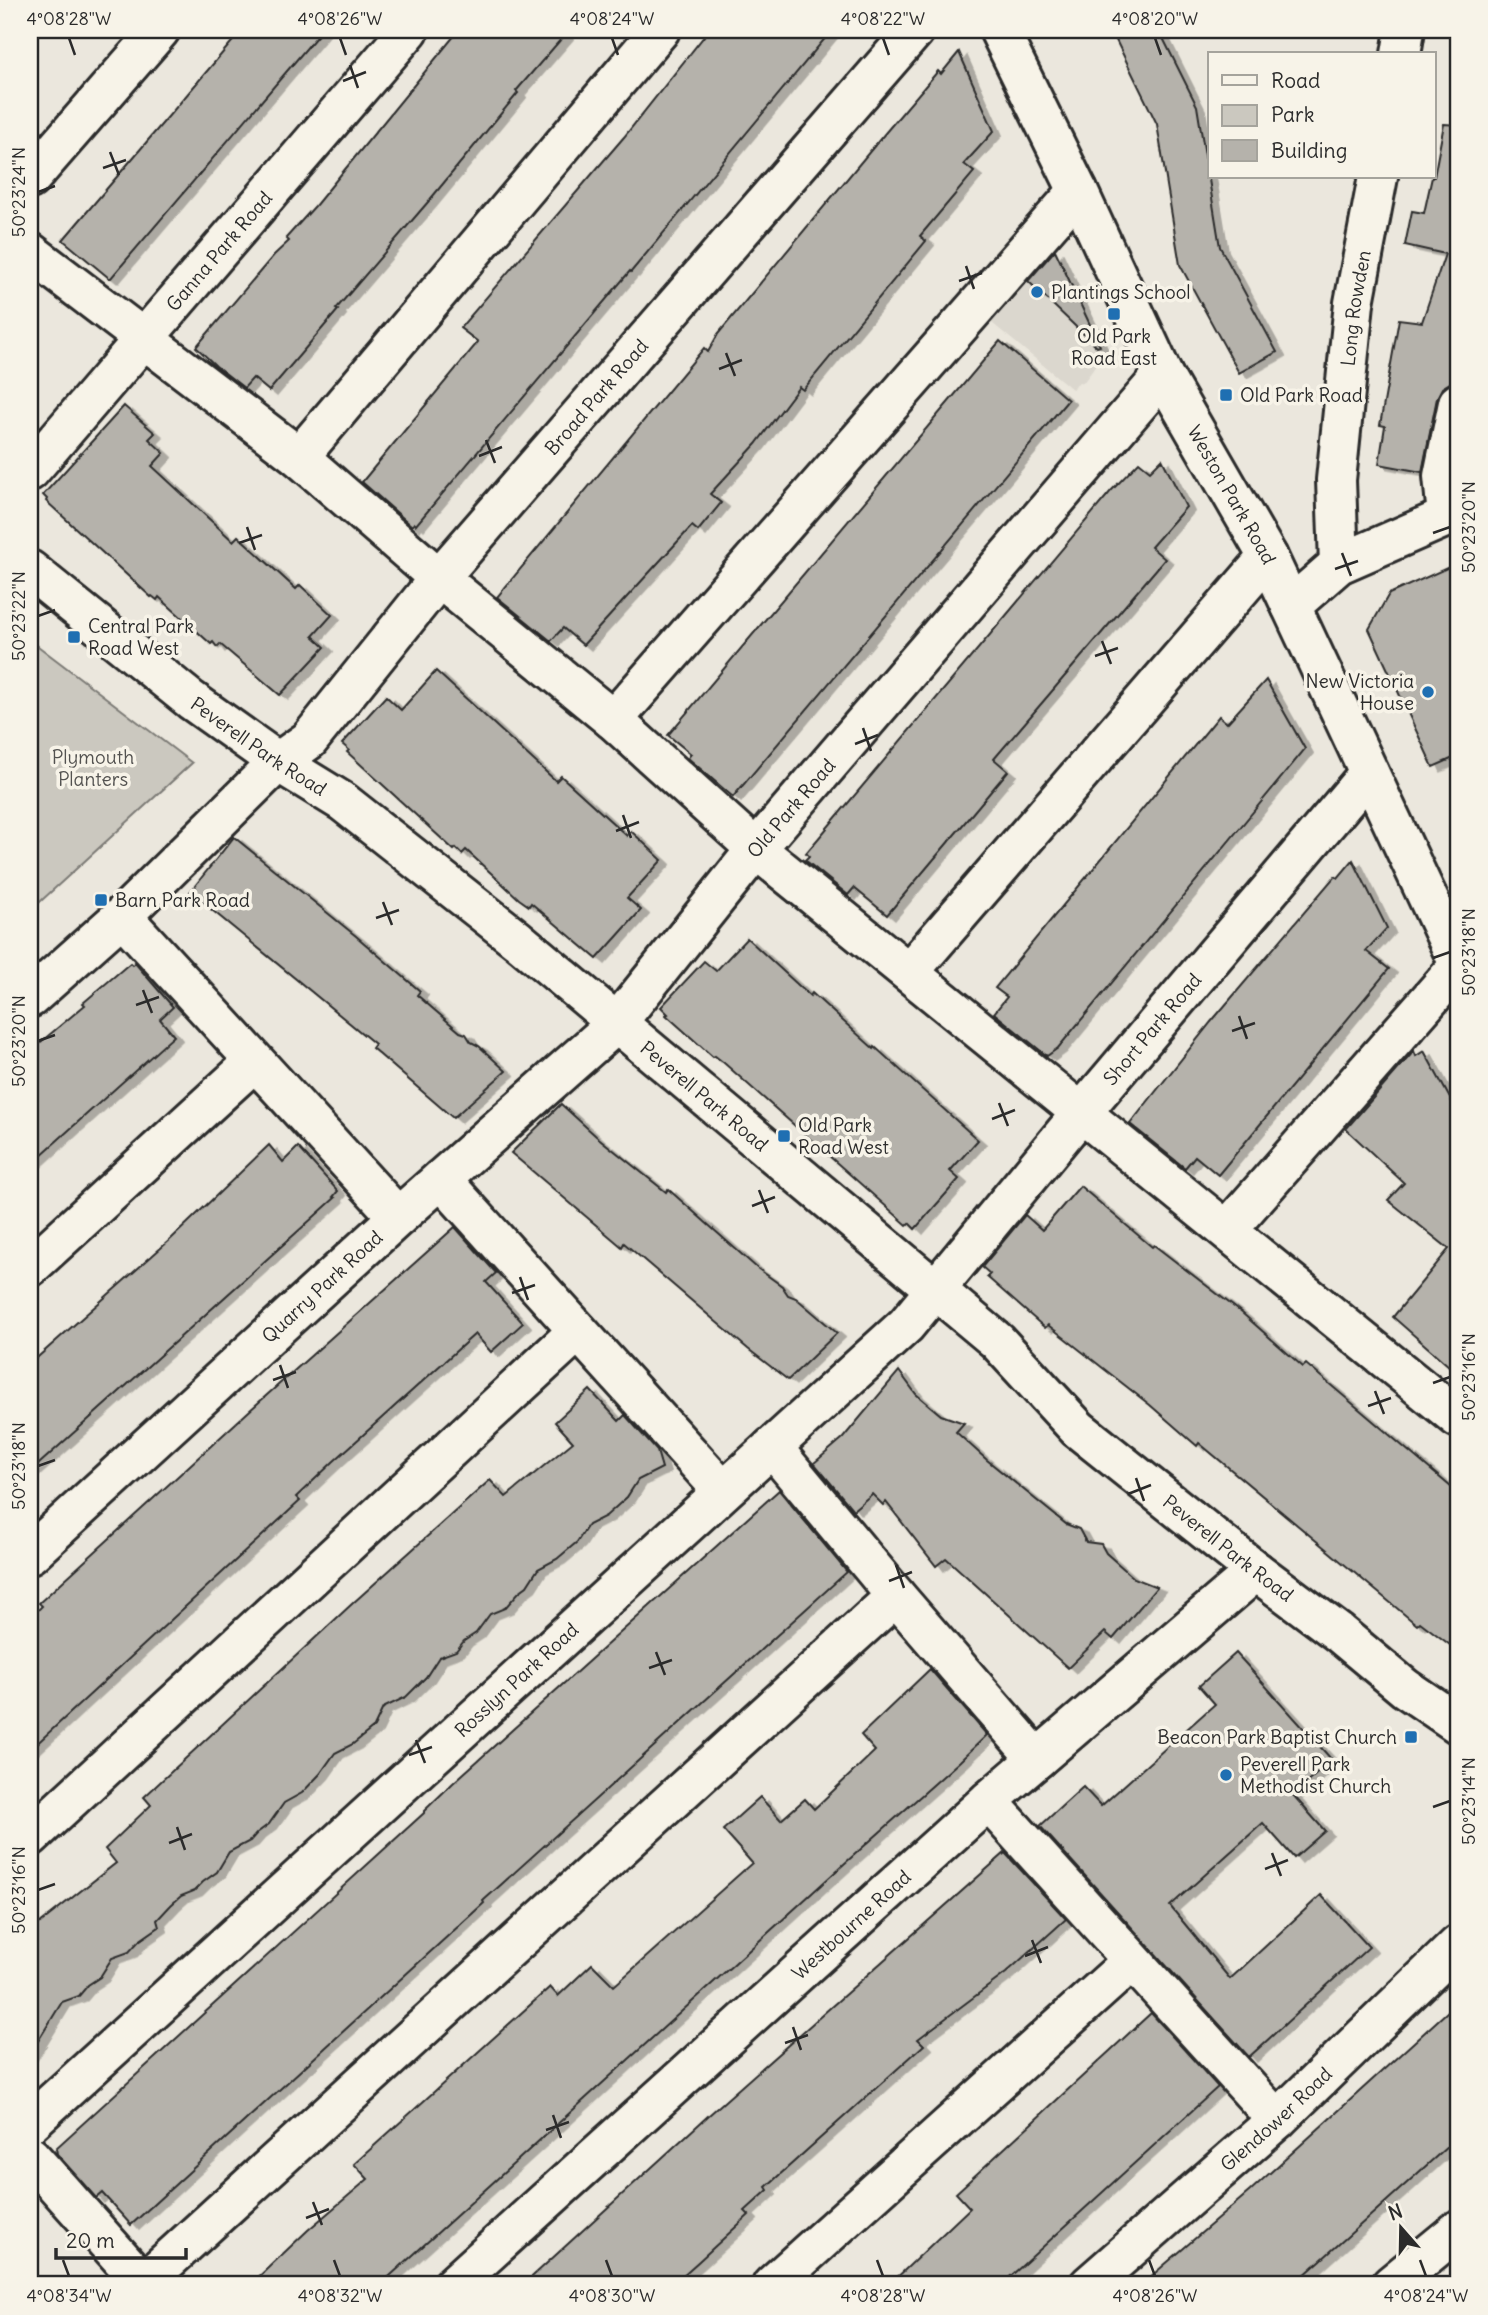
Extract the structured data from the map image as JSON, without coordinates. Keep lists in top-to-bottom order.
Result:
{
  "streets": {
    "street": [
      "Ganna Park Road",
      "Long Rowden",
      "Broad Park Road",
      "Weston Park Road",
      "Peverell Park Road",
      "Old Park Road",
      "Short Park Road",
      "Quarry Park Road",
      "Rosslyn Park Road",
      "Westbourne Road",
      "Glendower Road"
    ]
  },
  "crossings": [
    ["Broad Park Road", "Peverell Park Road"],
    ["Weston Park Road", "Old Park Road"],
    ["Weston Park Road", "Short Park Road"],
    ["Peverell Park Road", "Old Park Road"],
    ["Peverell Park Road", "Short Park Road"],
    ["Peverell Park Road", "Quarry Park Road"],
    ["Peverell Park Road", "Rosslyn Park Road"],
    ["Peverell Park Road", "Westbourne Road"],
    ["Old Park Road", "Quarry Park Road"],
    ["Short Park Road", "Rosslyn Park Road"]
  ],
  "parks": ["Plymouth Planters"],
  "places": {
    "other": ["Plantings School", "New Victoria House", "Peverell Park Methodist Church"],
    "transit": [
      "Old Park Road East",
      "Old Park Road",
      "Central Park Road West",
      "Barn Park Road",
      "Old Park Road West",
      "Beacon Park Baptist Church"
    ]
  },
  "legend": ["Road", "Park", "Building"],
  "scale_bar": "20 m",
  "north": "top",
  "coordinates": [
    "4°08'28\"W",
    "4°08'26\"W",
    "4°08'24\"W",
    "4°08'22\"W",
    "4°08'20\"W",
    "50°23'24\"N",
    "50°23'20\"N",
    "50°23'22\"N",
    "50°23'18\"N",
    "50°23'16\"N",
    "50°23'14\"N",
    "4°08'34\"W",
    "4°08'32\"W",
    "4°08'30\"W"
  ]
}
